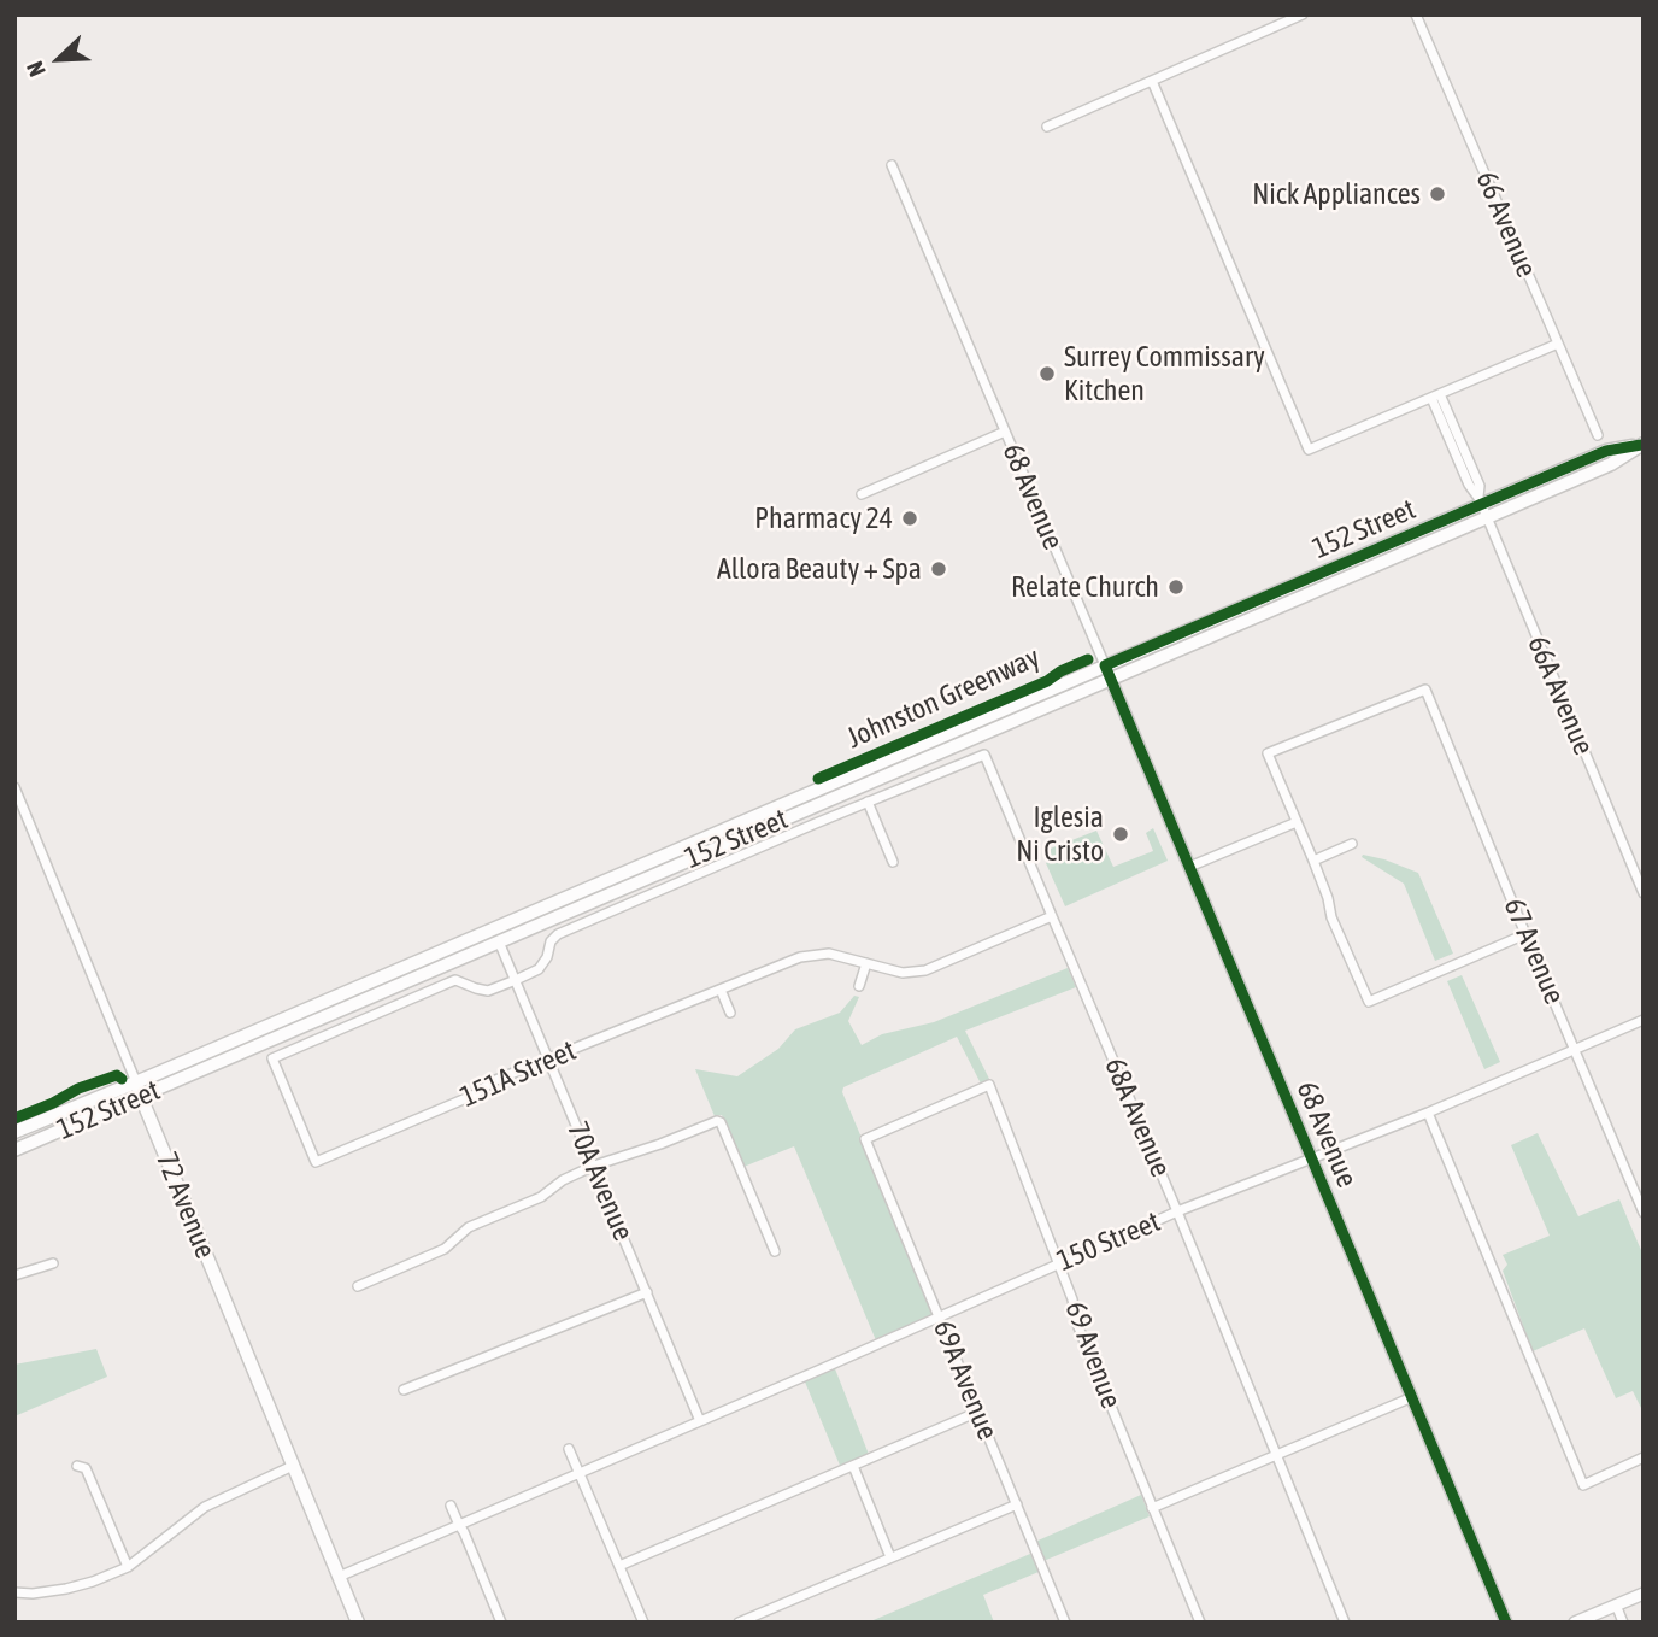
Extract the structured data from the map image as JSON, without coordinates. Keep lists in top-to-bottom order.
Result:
{
  "streets": {
    "main road": ["152 Street", "72 Avenue"],
    "street": [
      "66 Avenue",
      "68 Avenue",
      "66A Avenue",
      "67 Avenue",
      "151A Street",
      "68A Avenue",
      "70A Avenue",
      "150 Street",
      "69 Avenue",
      "69A Avenue"
    ],
    "cycle path": ["Johnston Greenway"]
  },
  "crossings": [
    ["68 Avenue", "152 Street"],
    ["68 Avenue", "150 Street"],
    ["152 Street", "66A Avenue"],
    ["152 Street", "70A Avenue"],
    ["152 Street", "72 Avenue"],
    ["67 Avenue", "150 Street"],
    ["151A Street", "68A Avenue"],
    ["151A Street", "70A Avenue"],
    ["68A Avenue", "150 Street"],
    ["70A Avenue", "150 Street"],
    ["72 Avenue", "150 Street"],
    ["150 Street", "69 Avenue"],
    ["150 Street", "69A Avenue"],
    ["69 Avenue", "69A Avenue"]
  ],
  "places": [
    "Nick Appliances",
    "Surrey Commissary Kitchen",
    "Pharmacy 24",
    "Allora Beauty + Spa",
    "Relate Church",
    "Iglesia Ni Cristo"
  ],
  "north": "bottom left"
}
